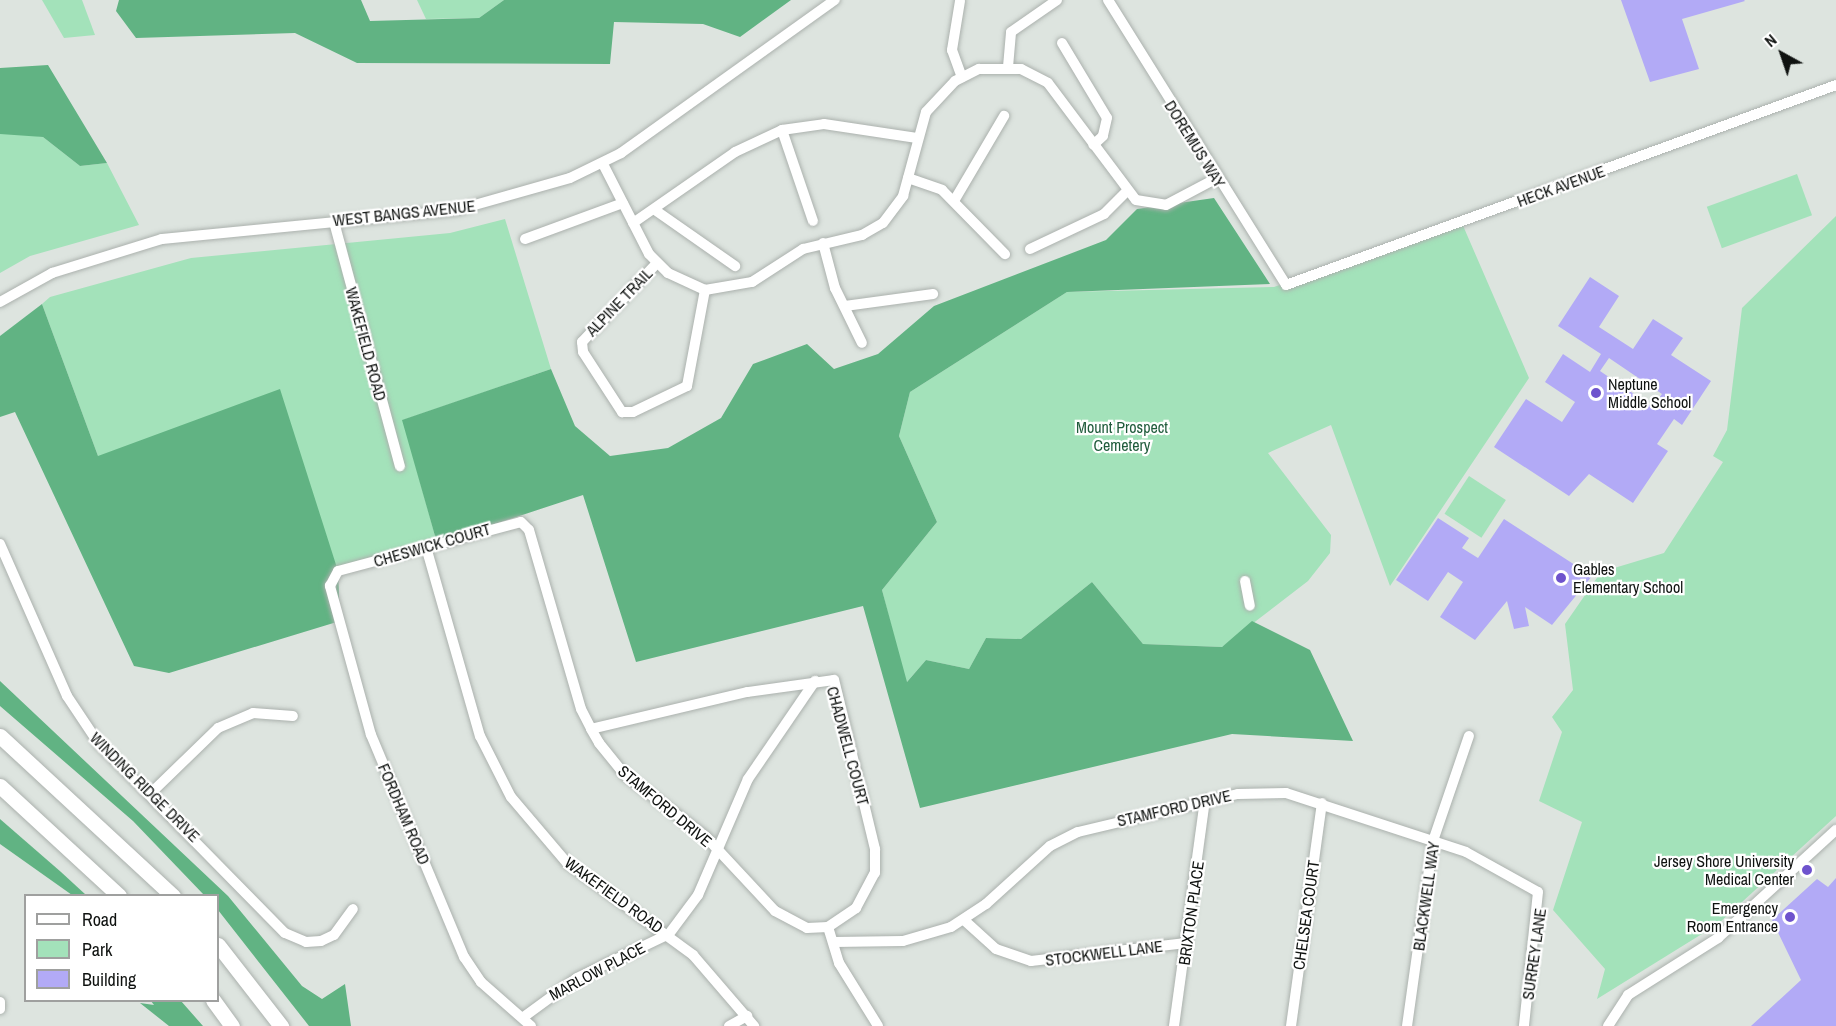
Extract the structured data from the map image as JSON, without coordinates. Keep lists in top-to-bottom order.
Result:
{
  "streets": {
    "street": [
      "DOREMUS WAY",
      "HECK AVENUE",
      "WEST BANGS AVENUE",
      "ALPINE TRAIL",
      "WAKEFIELD ROAD",
      "CHESWICK COURT",
      "CHADWELL COURT",
      "WINDING RIDGE DRIVE",
      "STAMFORD DRIVE",
      "FORDHAM ROAD",
      "BLACKWELL WAY",
      "BRIXTON PLACE",
      "CHELSEA COURT",
      "STOCKWELL LANE",
      "SURREY LANE",
      "MARLOW PLACE"
    ]
  },
  "crossings": [
    ["DOREMUS WAY", "HECK AVENUE"],
    ["WEST BANGS AVENUE", "ALPINE TRAIL"],
    ["WEST BANGS AVENUE", "WAKEFIELD ROAD"],
    ["WAKEFIELD ROAD", "CHESWICK COURT"],
    ["WAKEFIELD ROAD", "MARLOW PLACE"],
    ["CHESWICK COURT", "STAMFORD DRIVE"],
    ["CHESWICK COURT", "FORDHAM ROAD"],
    ["CHADWELL COURT", "STAMFORD DRIVE"],
    ["CHADWELL COURT", "MARLOW PLACE"],
    ["STAMFORD DRIVE", "BLACKWELL WAY"],
    ["STAMFORD DRIVE", "BRIXTON PLACE"],
    ["STAMFORD DRIVE", "CHELSEA COURT"],
    ["STAMFORD DRIVE", "STOCKWELL LANE"],
    ["STAMFORD DRIVE", "SURREY LANE"],
    ["STAMFORD DRIVE", "MARLOW PLACE"],
    ["FORDHAM ROAD", "MARLOW PLACE"],
    ["BRIXTON PLACE", "STOCKWELL LANE"]
  ],
  "parks": ["Mount Prospect Cemetery"],
  "places": [
    "Neptune Middle School",
    "Gables Elementary School",
    "Jersey Shore University Medical Center",
    "Emergency Room Entrance"
  ],
  "legend": ["Road", "Park", "Building"],
  "north": "top left"
}
